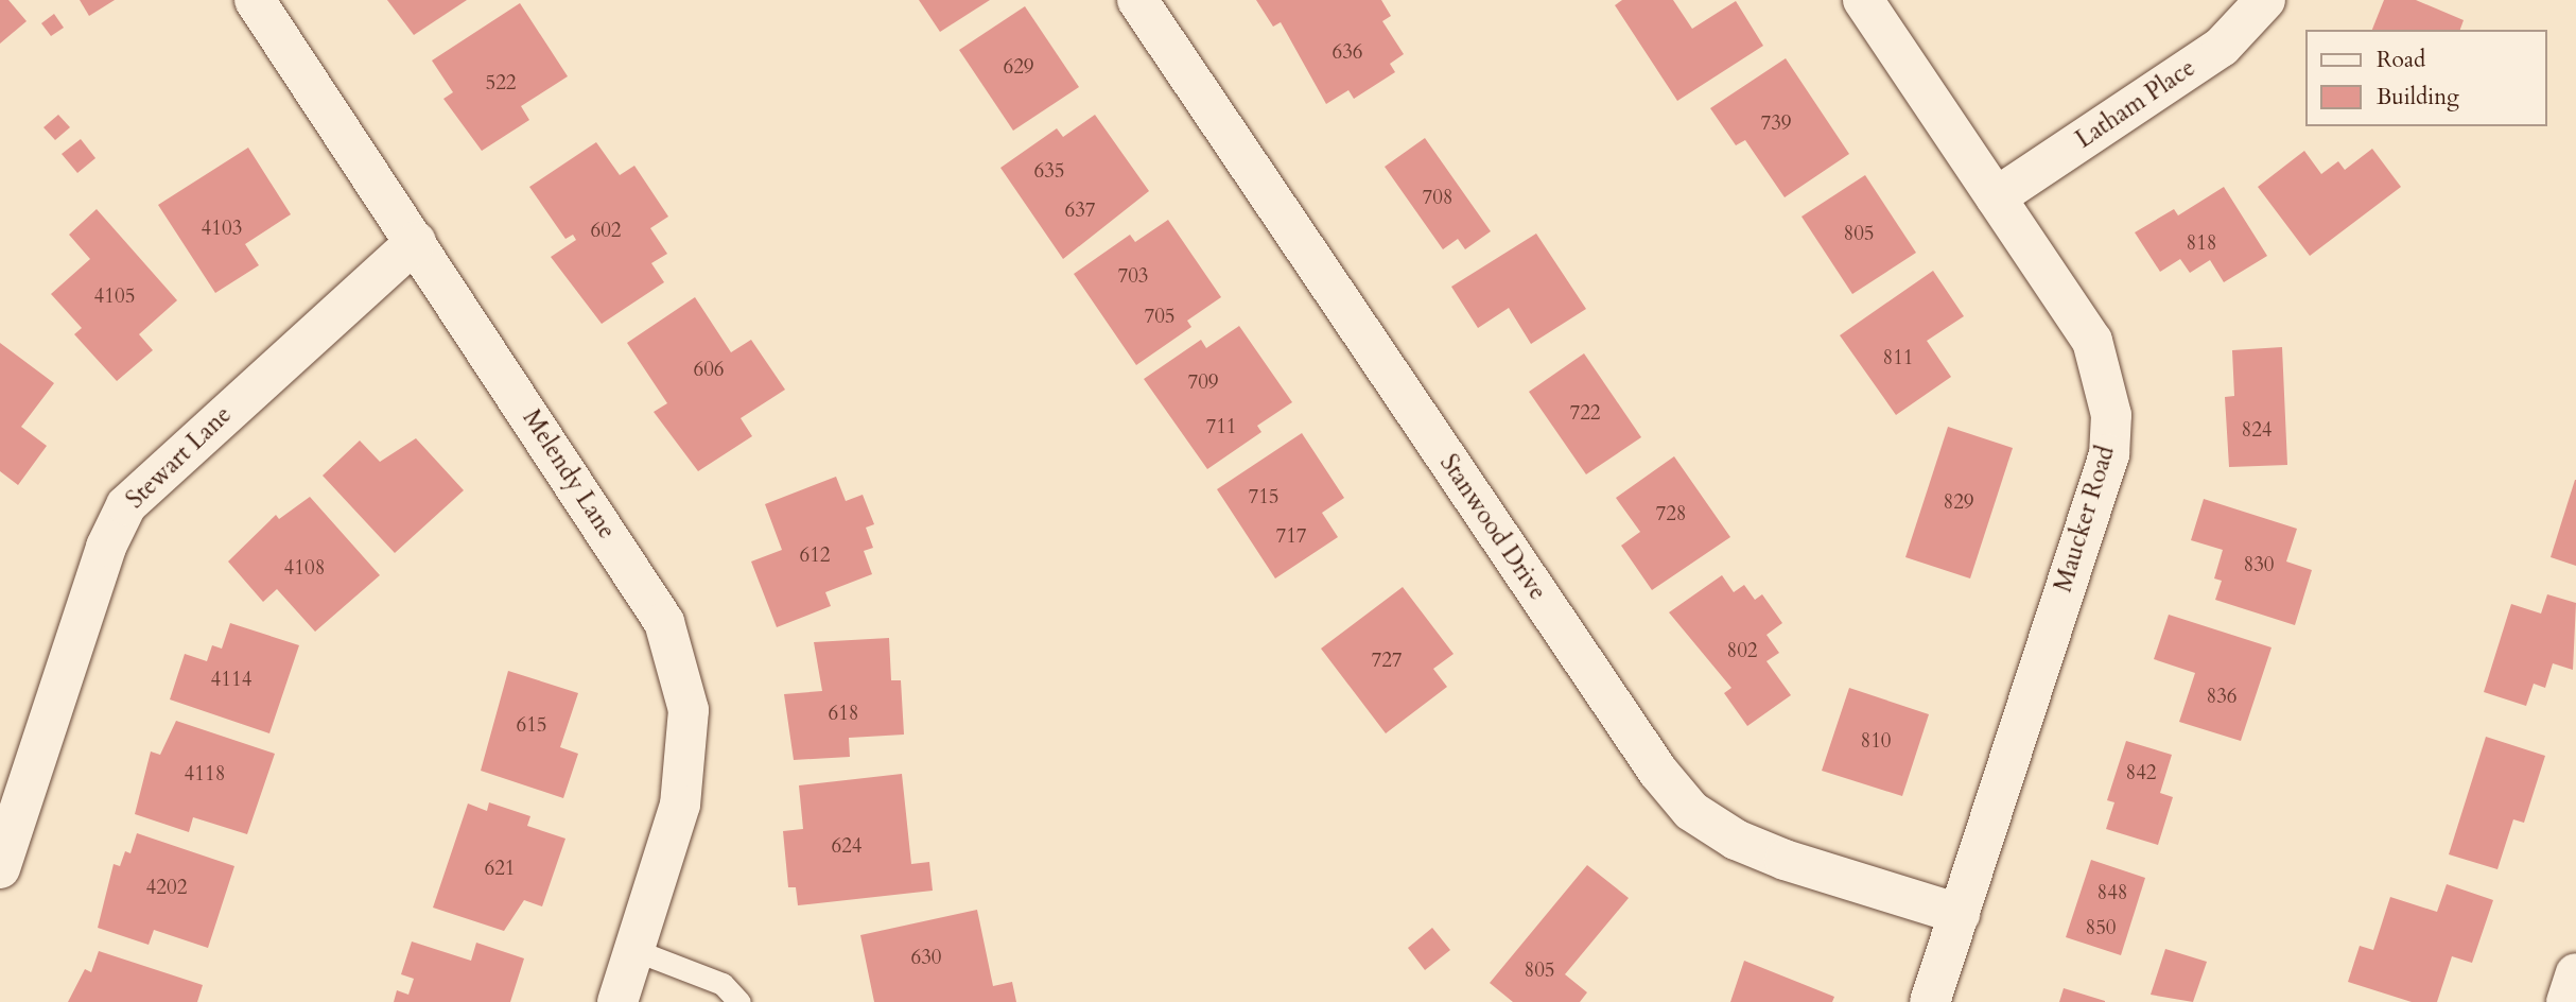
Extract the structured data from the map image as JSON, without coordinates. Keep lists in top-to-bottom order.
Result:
{
  "streets": {
    "street": [
      "Latham Place",
      "Stewart Lane",
      "Melendy Lane",
      "Maucker Road",
      "Stanwood Drive"
    ]
  },
  "crossings": [
    ["Latham Place", "Maucker Road"],
    ["Stewart Lane", "Melendy Lane"],
    ["Maucker Road", "Stanwood Drive"]
  ],
  "house_numbers": [
    "636",
    "629",
    "522",
    "739",
    "635",
    "708",
    "637",
    "4103",
    "602",
    "805",
    "818",
    "703",
    "4105",
    "705",
    "811",
    "606",
    "709",
    "722",
    "711",
    "824",
    "715",
    "829",
    "728",
    "717",
    "612",
    "830",
    "4108",
    "802",
    "727",
    "4114",
    "836",
    "618",
    "615",
    "810",
    "842",
    "4118",
    "624",
    "621",
    "4202",
    "848",
    "850",
    "630",
    "805"
  ],
  "legend": ["Road", "Building"]
}
